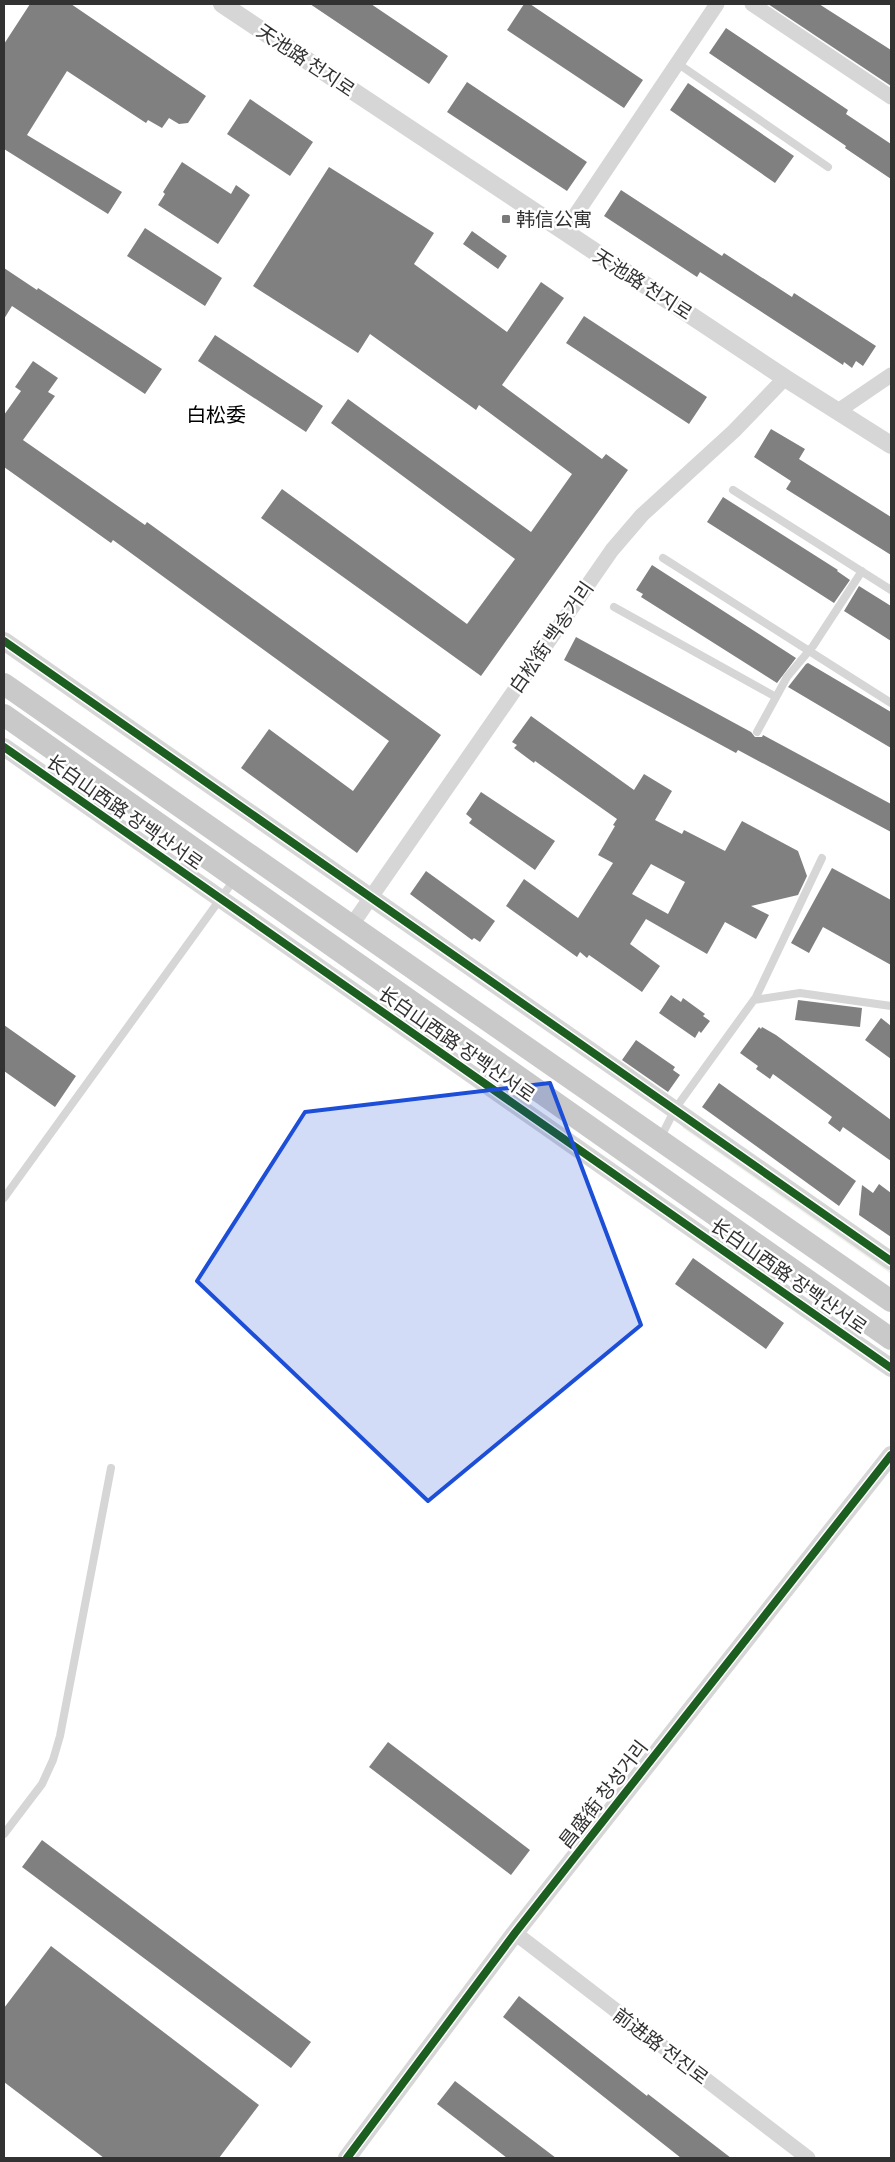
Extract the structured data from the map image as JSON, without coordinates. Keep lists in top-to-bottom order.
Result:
{
  "streets": {
    "main road": ["长白山西路 장백산서로"],
    "street": [
      "天池路 천지로",
      "白松街 백송거리",
      "昌盛街 창성거리",
      "前进路 전진로"
    ]
  },
  "crossings": [
    ["天池路 천지로", "白松街 백송거리"],
    ["白松街 백송거리", "长白山西路 장백산서로"],
    ["昌盛街 창성거리", "前进路 전진로"]
  ],
  "districts": ["白松委"],
  "places": {
    "transit": ["韩信公寓"]
  }
}
